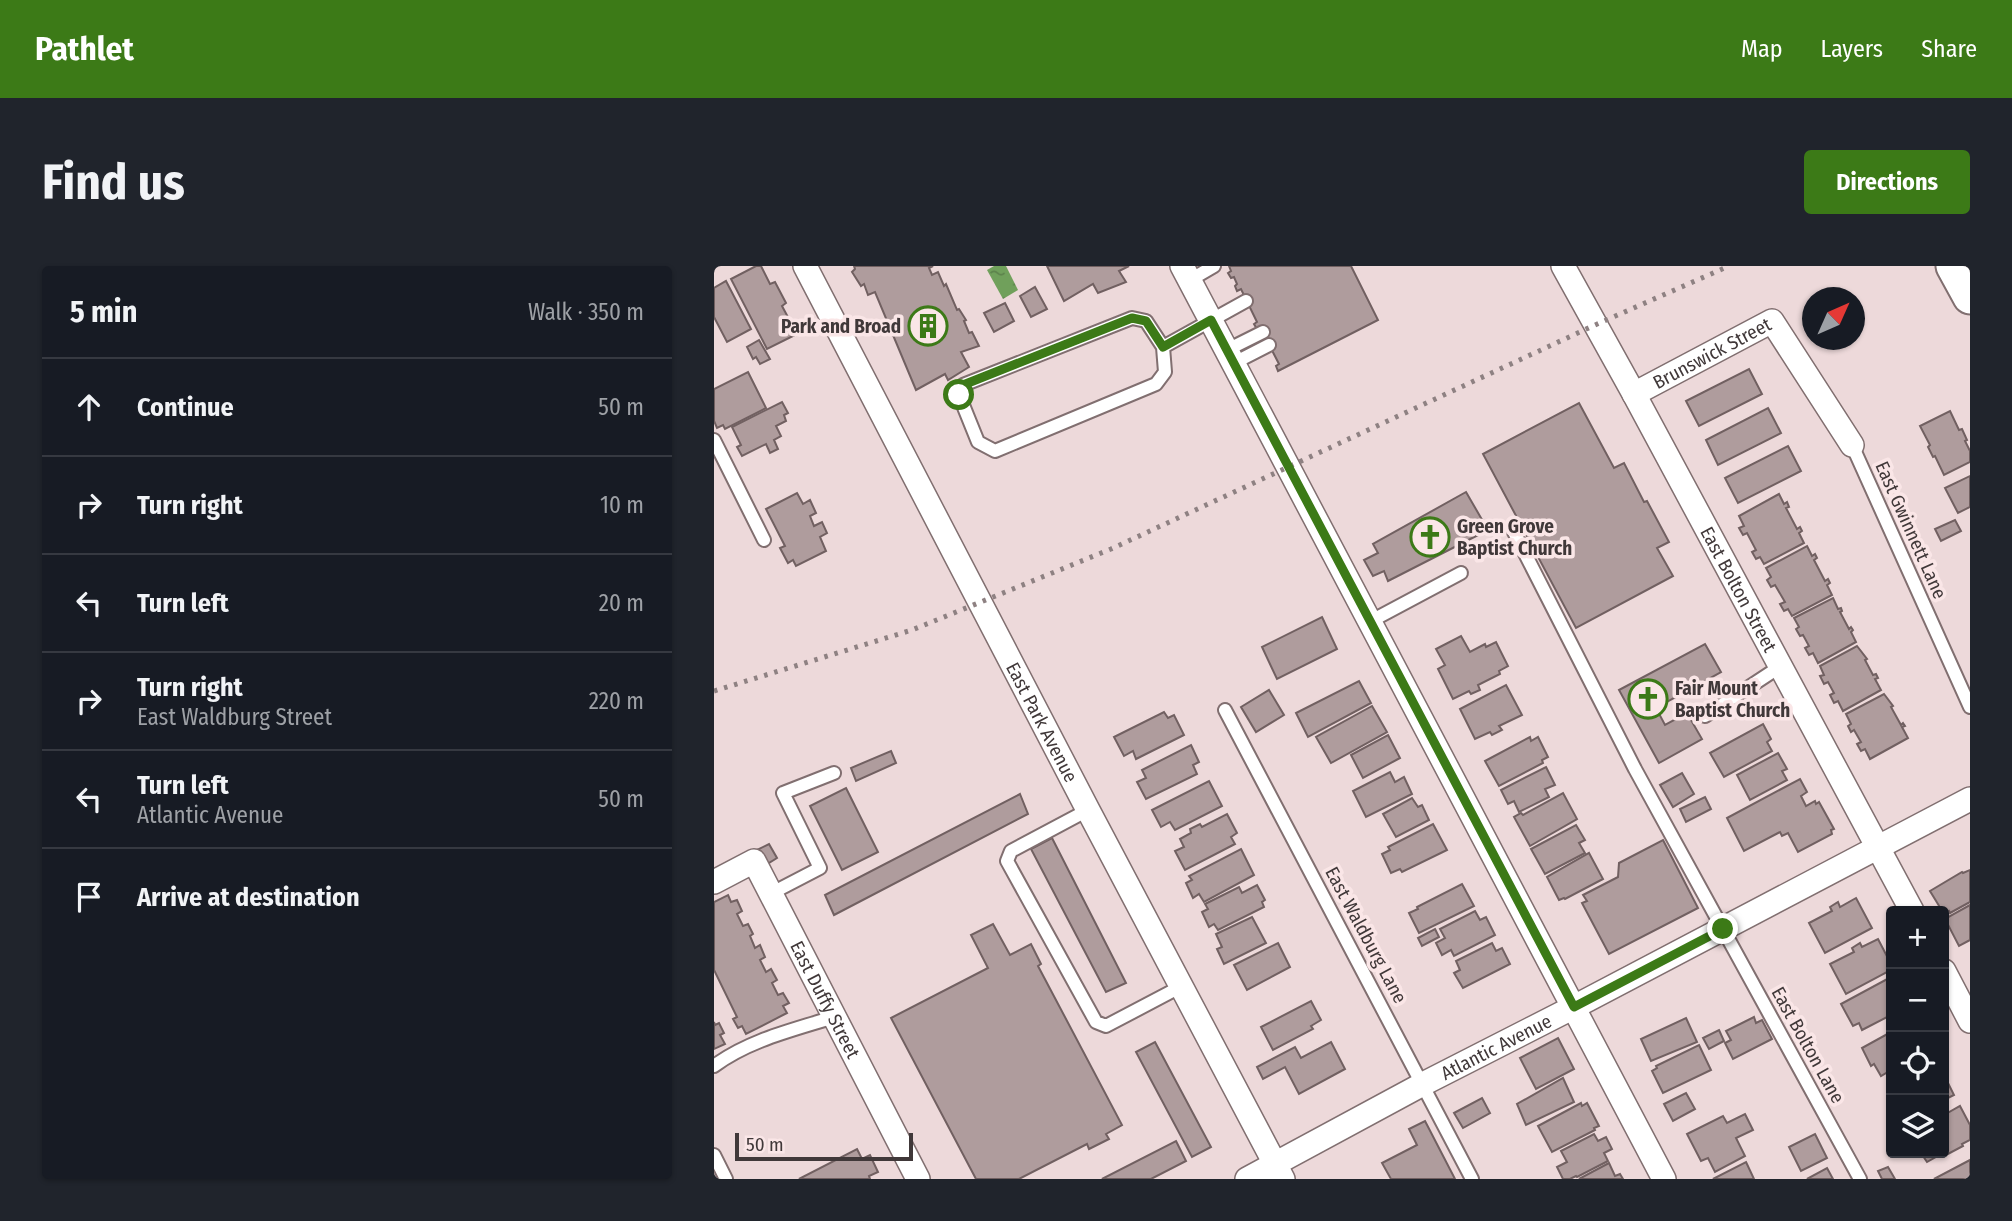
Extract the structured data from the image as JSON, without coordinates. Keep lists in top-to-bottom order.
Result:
{
  "streets": {
    "street": [
      "Brunswick Street",
      "East Bolton Street",
      "East Park Avenue",
      "East Duffy Street",
      "Atlantic Avenue"
    ],
    "lane": ["East Gwinnett Lane", "East Waldburg Lane", "East Bolton Lane"]
  },
  "crossings": [
    ["Brunswick Street", "East Gwinnett Lane"],
    ["Brunswick Street", "East Bolton Street"],
    ["East Bolton Street", "Atlantic Avenue"],
    ["East Park Avenue", "Atlantic Avenue"],
    ["East Waldburg Lane", "Atlantic Avenue"],
    ["East Bolton Lane", "Atlantic Avenue"]
  ],
  "places": {
    "building": ["Park and Broad"],
    "church": ["Green Grove Baptist Church", "Fair Mount Baptist Church"]
  },
  "scale_bar": "50 m",
  "north": "top right",
  "page": {
    "header": "Pathlet",
    "nav": ["Map", "Layers", "Share"],
    "buttons": "Directions",
    "title": "Find us",
    "heading": ["5 min", "Walk · 350 m"],
    "list": [
      ["Continue", "50 m"],
      ["Turn right", "10 m"],
      ["Turn left", "20 m"],
      ["Turn right", "East Waldburg Street", "220 m"],
      ["Turn left", "Atlantic Avenue", "50 m"],
      "Arrive at destination"
    ],
    "map_buttons": ["+", "−"],
    "scale": "50 m"
  }
}
